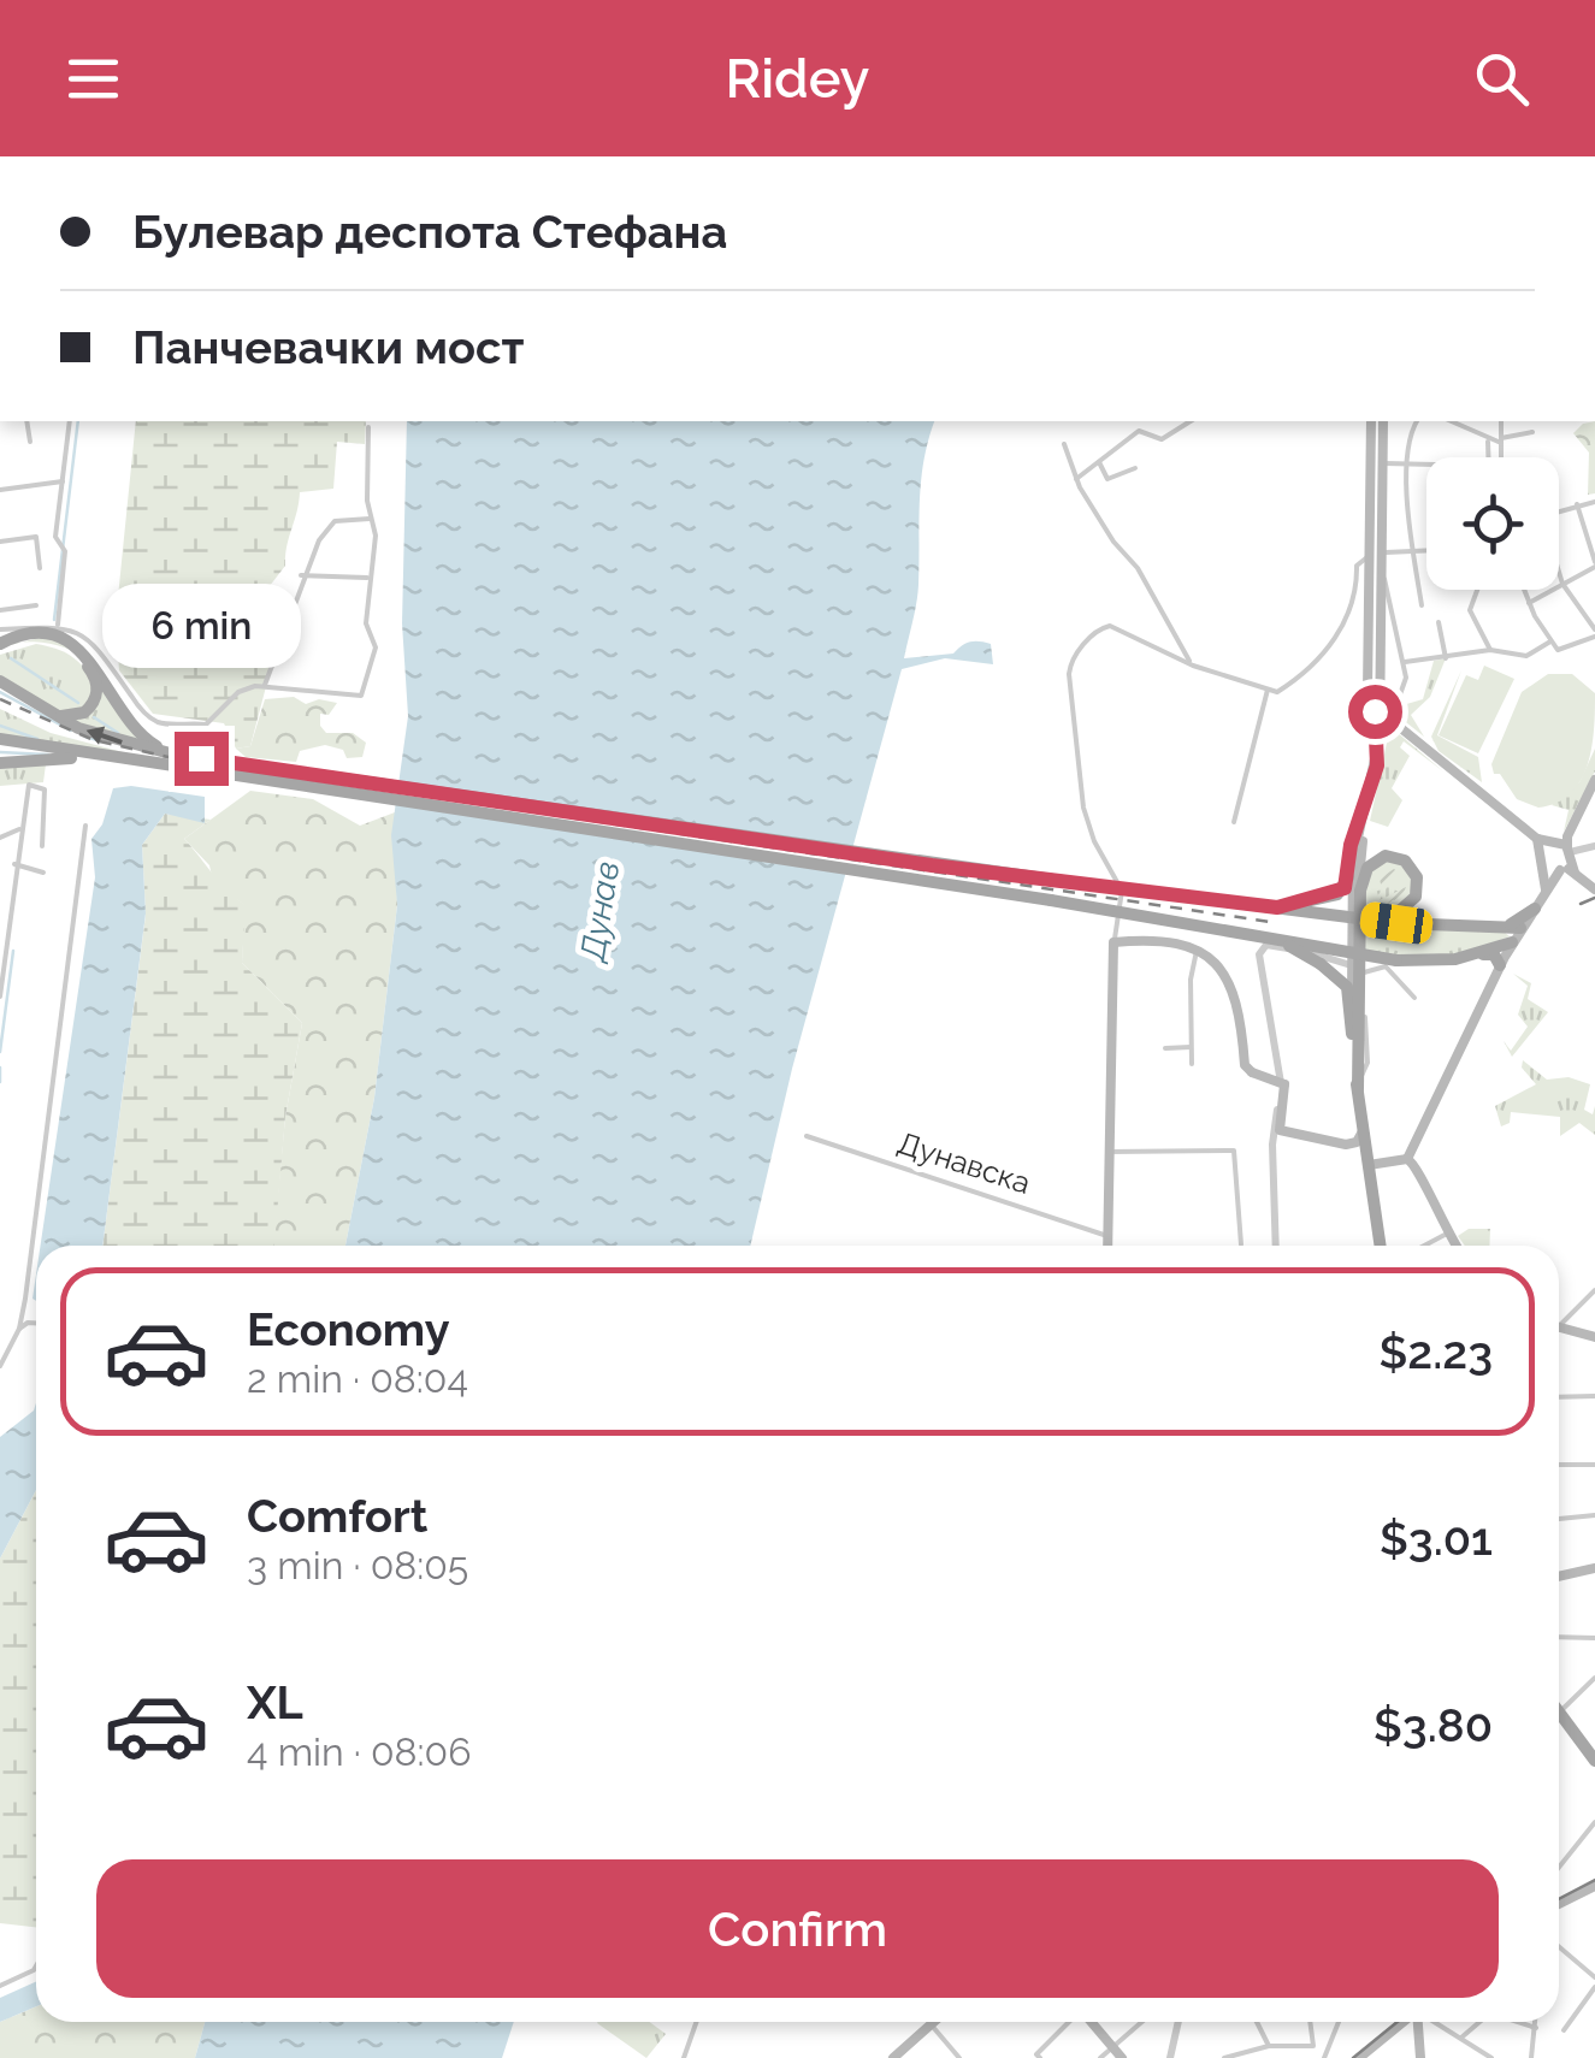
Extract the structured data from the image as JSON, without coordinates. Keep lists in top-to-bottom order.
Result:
{
  "streets": {
    "street": ["Дунавска"]
  },
  "water": ["Дунав"],
  "page": {
    "header": "Ridey",
    "banner": ["Булевар деспота Стефана", "Панчевачки мост"],
    "bubble": "6 min",
    "list": [
      {
        "name": "Economy",
        "note": "2 min · 08:04",
        "value": "$2.23"
      },
      {
        "name": "Comfort",
        "note": "3 min · 08:05",
        "value": "$3.01"
      },
      {
        "name": "XL",
        "note": "4 min · 08:06",
        "value": "$3.80"
      }
    ],
    "buttons": "Confirm"
  }
}
